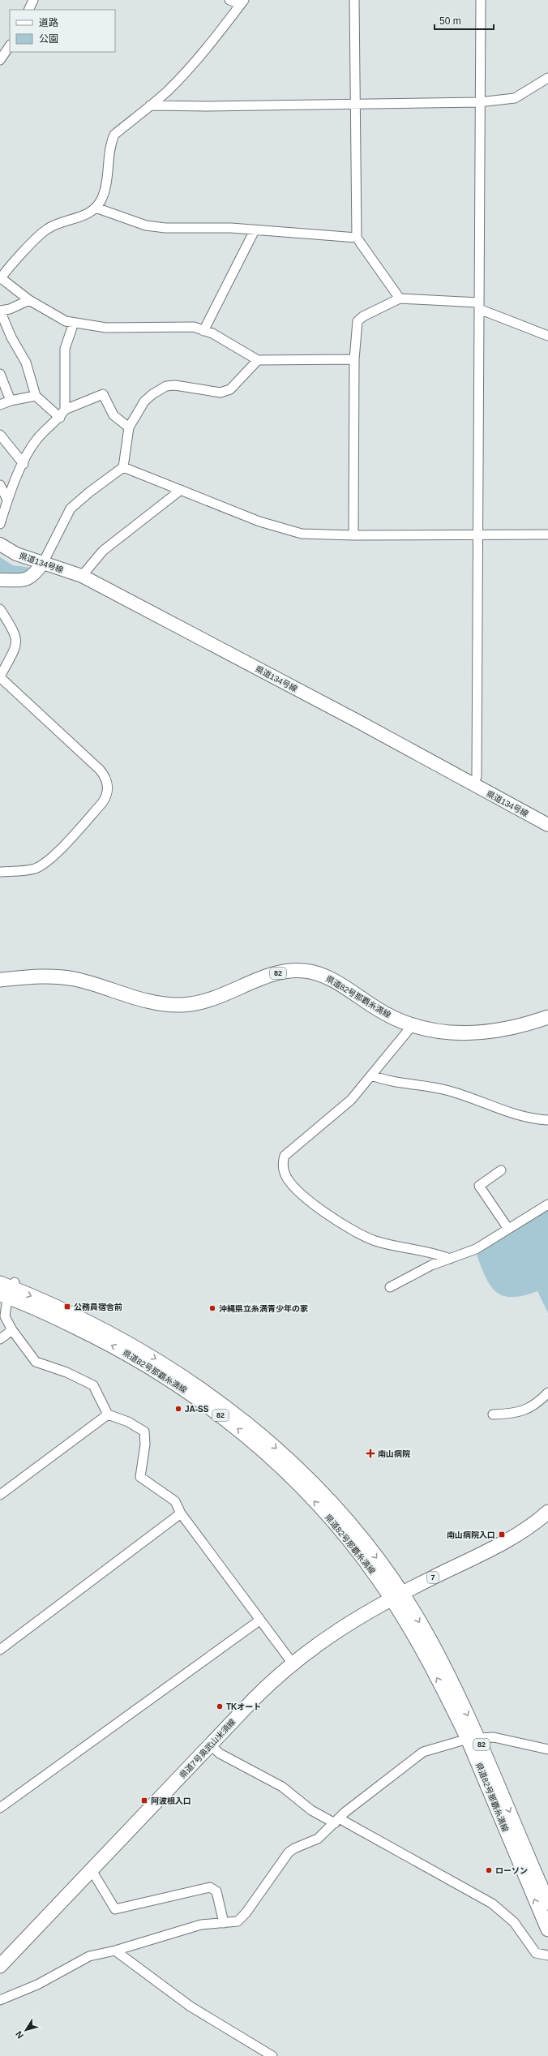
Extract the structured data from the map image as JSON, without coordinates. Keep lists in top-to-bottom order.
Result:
{
  "streets": {
    "main road": [
      "県道134号線",
      "82",
      "県道82号那覇糸満線",
      "7",
      "県道7号奥武山米須線"
    ]
  },
  "crossings": [
    ["県道82号那覇糸満線", "県道7号奥武山米須線"]
  ],
  "places": {
    "transit": ["公務員宿舎前", "南山病院入口", "阿波根入口"],
    "other": [
      "沖縄県立糸満青少年の家",
      "JA-SS",
      "TKオート",
      "ローソン"
    ],
    "health": ["南山病院"]
  },
  "legend": ["道路", "公園"],
  "scale_bar": "50 m",
  "north": "bottom left"
}
